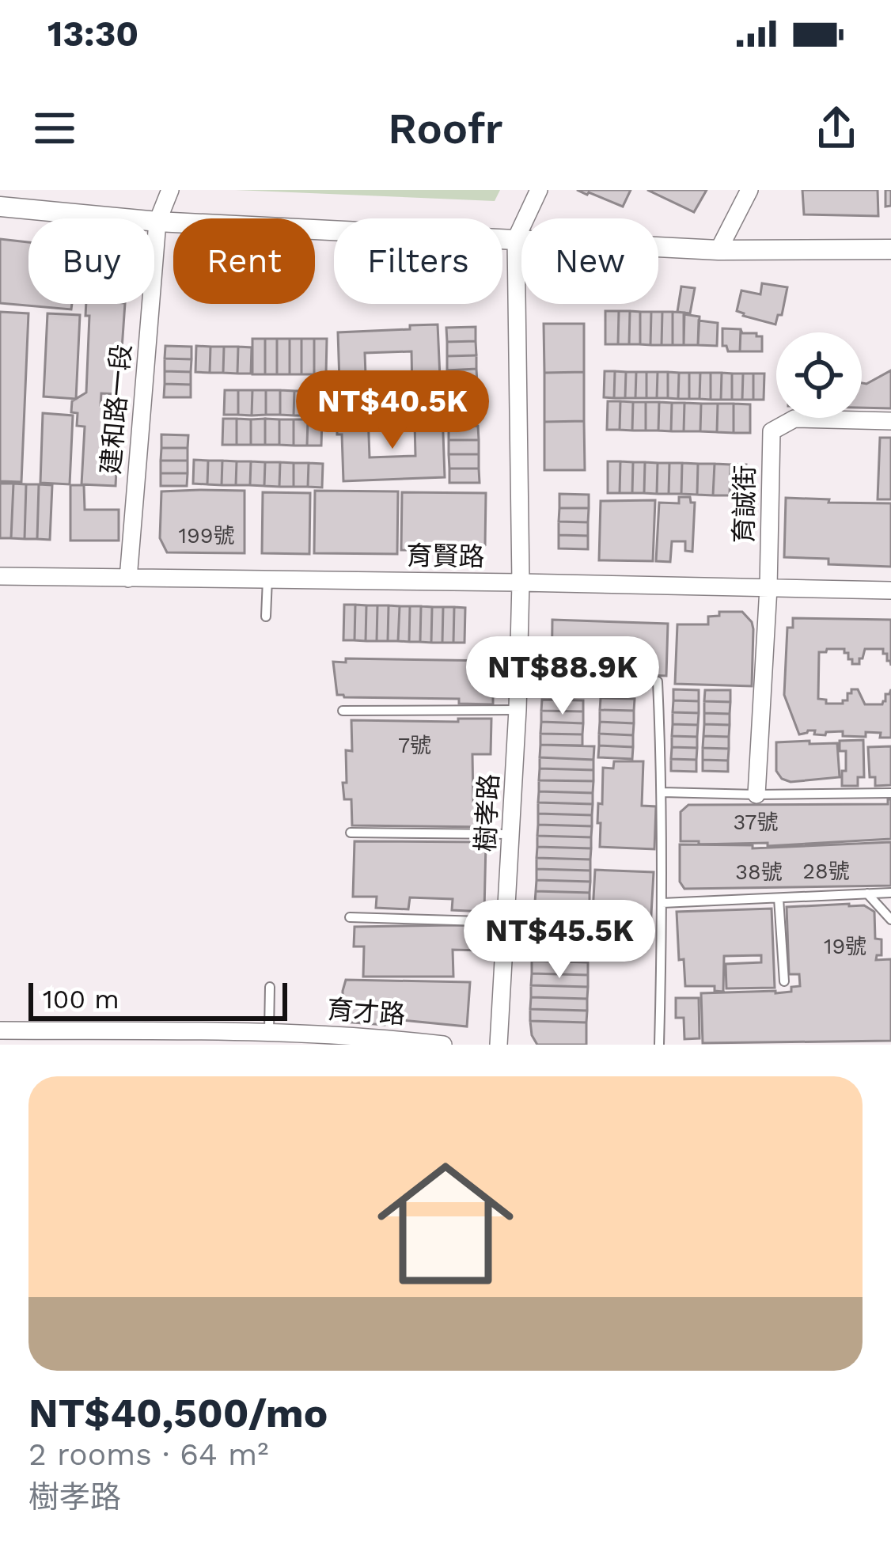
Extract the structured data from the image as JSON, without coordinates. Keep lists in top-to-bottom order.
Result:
{
  "streets": {
    "street": [
      "建和路一段",
      "育誠街",
      "育賢路",
      "樹孝路",
      "育才路"
    ]
  },
  "crossings": [
    ["建和路一段", "育賢路"],
    ["育誠街", "育賢路"],
    ["育賢路", "樹孝路"]
  ],
  "house_numbers": [
    "199號",
    "7號",
    "37號",
    "28號",
    "38號",
    "19號"
  ],
  "scale_bar": "100 m",
  "page": {
    "status": "13:30",
    "header": "Roofr",
    "chip": [
      "Buy",
      "Rent",
      "Filters",
      "New"
    ],
    "price": ["NT$40.5K", "NT$88.9K", "NT$45.5K"],
    "scale": "100 m",
    "list": [
      {
        "name": "NT$40,500/mo",
        "note": "2 rooms · 64 m² · 樹孝路"
      }
    ]
  }
}
